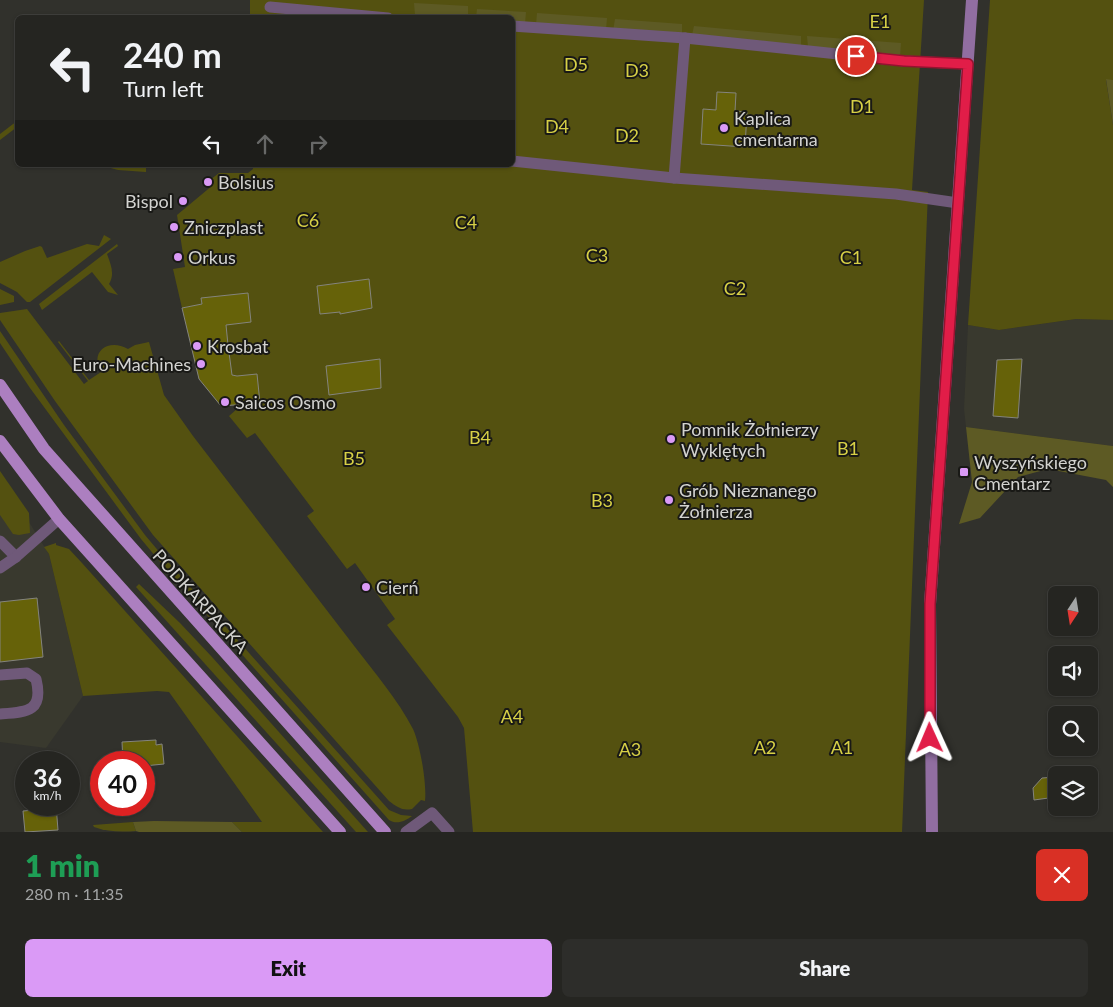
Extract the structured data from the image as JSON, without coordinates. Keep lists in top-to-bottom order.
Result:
{
  "streets": {
    "main road": ["PODKARPACKA"]
  },
  "parks": [
    "E1",
    "D5",
    "D3",
    "D1",
    "D4",
    "D2",
    "C6",
    "C4",
    "C3",
    "C1",
    "C2",
    "B4",
    "B1",
    "B5",
    "B3",
    "A4",
    "A2",
    "A1",
    "A3"
  ],
  "places": {
    "other": [
      "Kaplica cmentarna",
      "Bolsius",
      "Bispol",
      "Zniczplast",
      "Orkus",
      "Krosbat",
      "Euro-Machines",
      "Saicos Osmo",
      "Pomnik Żołnierzy Wyklętych",
      "Grób Nieznanego Żołnierza",
      "Cierń"
    ],
    "transit": ["Wyszyńskiego Cmentarz"]
  },
  "north": "bottom",
  "page": {
    "turn": ["240 m", "Turn left"],
    "speed": "36 km/h",
    "limit": "40",
    "heading": ["1 min", "280 m · 11:35"],
    "buttons": ["Exit", "Share"]
  }
}
